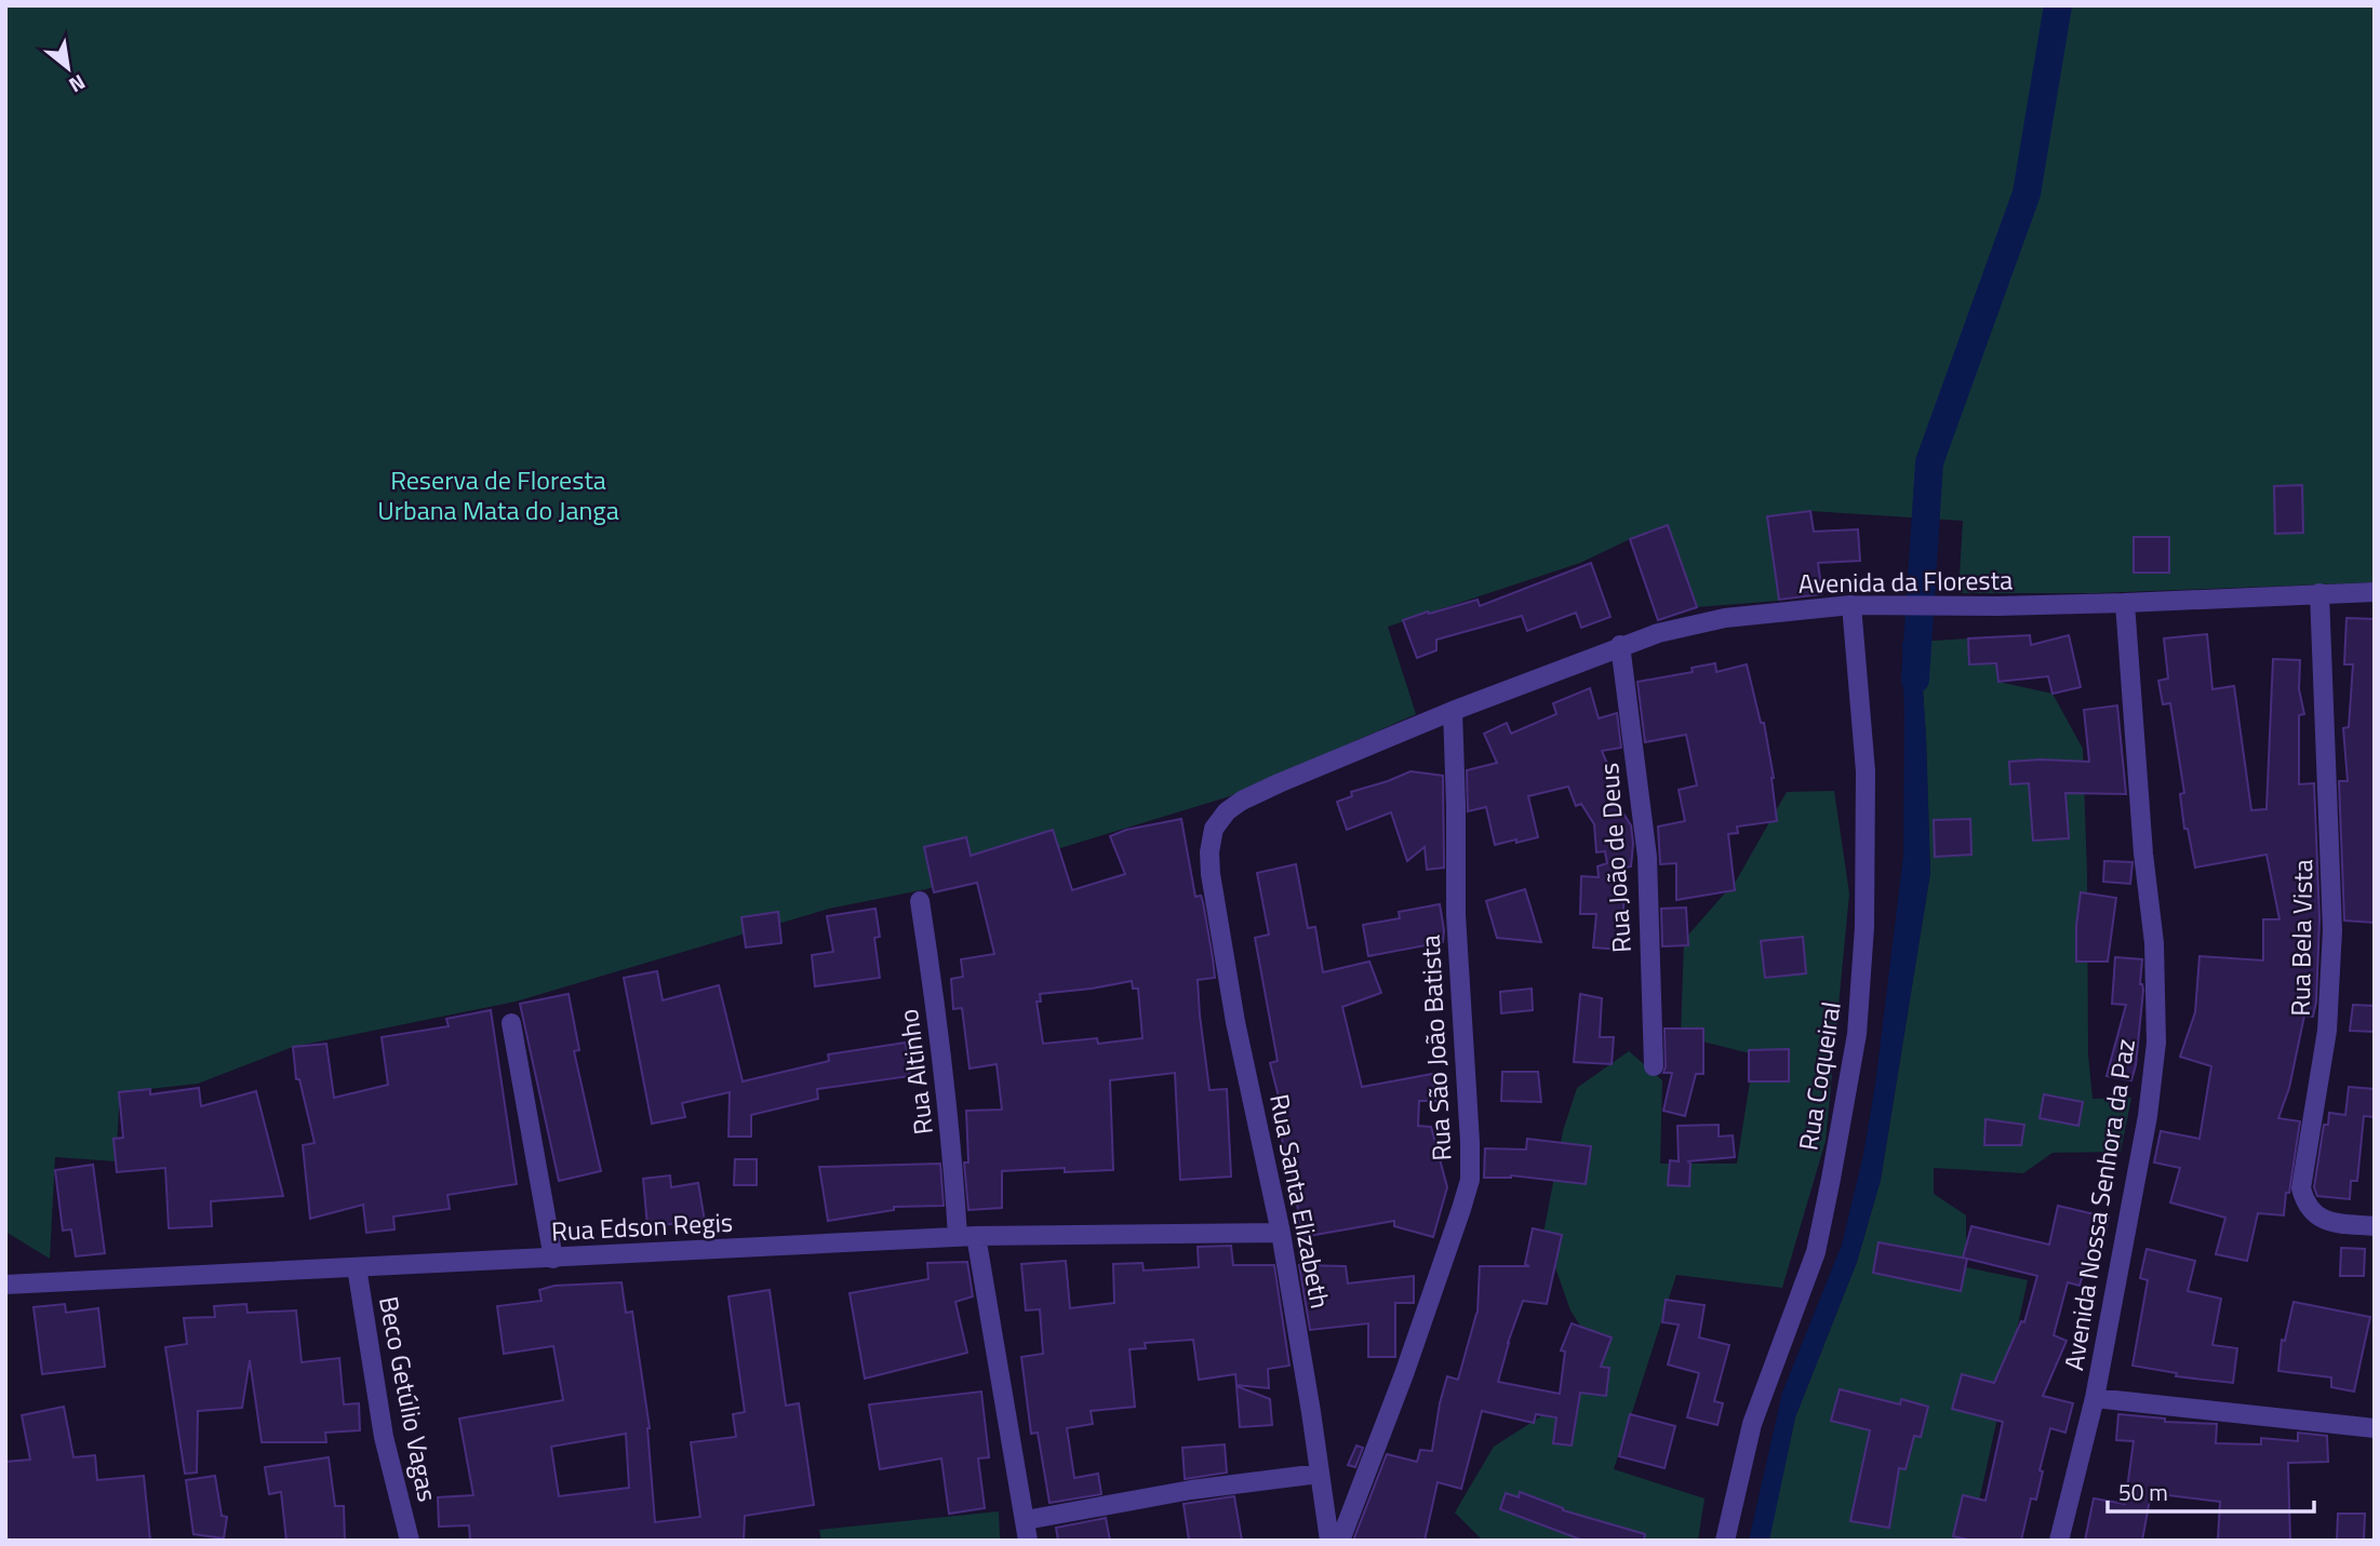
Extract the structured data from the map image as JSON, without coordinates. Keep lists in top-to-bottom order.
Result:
{
  "streets": {
    "street": [
      "Avenida da Floresta",
      "Rua João de Deus",
      "Rua Bela Vista",
      "Rua São João Batista",
      "Rua Altinho",
      "Rua Coqueiral",
      "Rua Santa Elizabeth",
      "Avenida Nossa Senhora da Paz",
      "Rua Edson Regis",
      "Beco Getúlio Vagas"
    ]
  },
  "crossings": [
    ["Avenida da Floresta", "Rua João de Deus"],
    ["Avenida da Floresta", "Rua Bela Vista"],
    ["Avenida da Floresta", "Rua São João Batista"],
    ["Avenida da Floresta", "Rua Coqueiral"],
    ["Avenida da Floresta", "Rua Santa Elizabeth"],
    ["Avenida da Floresta", "Avenida Nossa Senhora da Paz"],
    ["Rua Altinho", "Rua Edson Regis"],
    ["Rua Santa Elizabeth", "Rua Edson Regis"],
    ["Rua Edson Regis", "Beco Getúlio Vagas"]
  ],
  "parks": ["Reserva de Floresta Urbana Mata do Janga"],
  "scale_bar": "50 m",
  "north": "bottom right"
}
